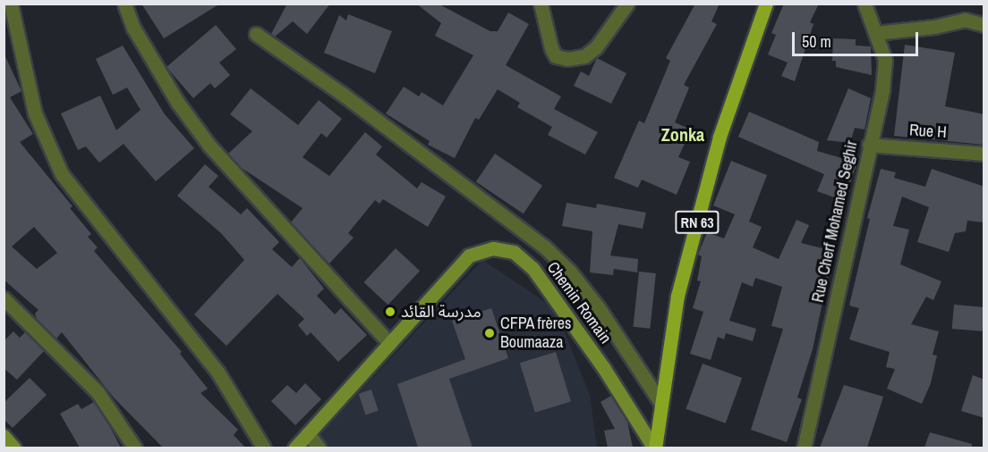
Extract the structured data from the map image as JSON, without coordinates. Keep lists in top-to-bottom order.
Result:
{
  "streets": {
    "main road": ["RN 63"],
    "street": ["Rue H", "Rue Cherf Mohamed Seghir", "Chemin Romain"]
  },
  "crossings": [
    ["Rue H", "Rue Cherf Mohamed Seghir"],
    ["RN 63", "Chemin Romain"]
  ],
  "districts": ["Zonka"],
  "places": ["مدرسة القائد", "CFPA frères Boumaaza"],
  "scale_bar": "50 m"
}
